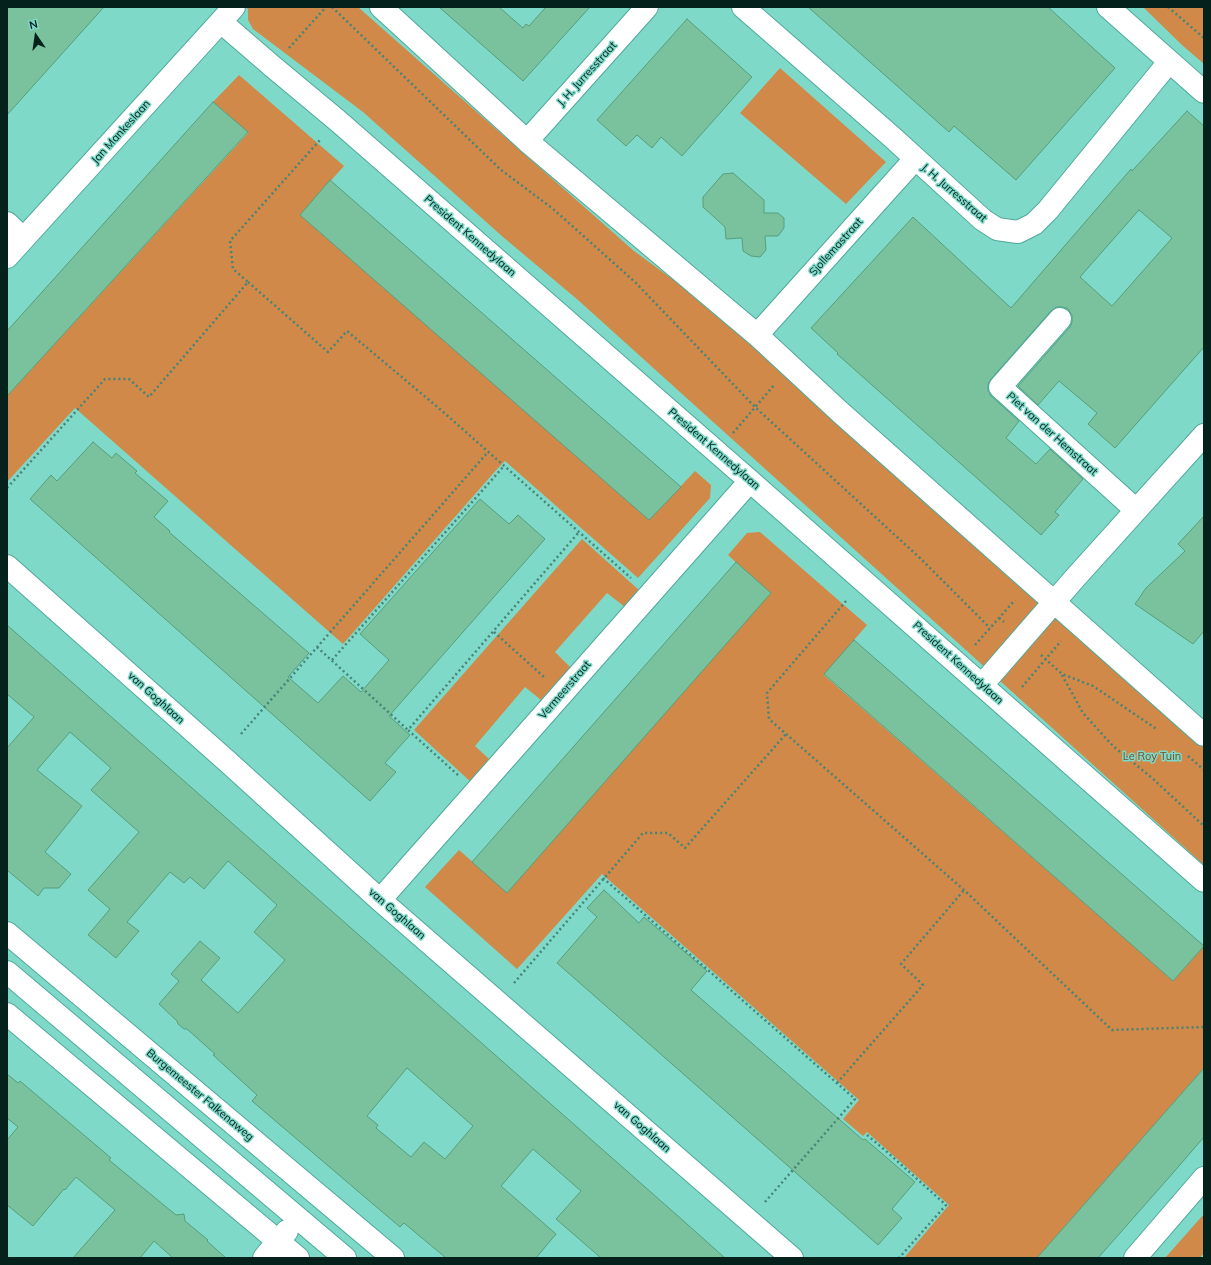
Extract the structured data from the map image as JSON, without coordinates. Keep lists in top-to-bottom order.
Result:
{
  "streets": {
    "street": [
      "J. H. Jurresstraat",
      "Jan Mankeslaan",
      "President Kennedylaan",
      "Sjollemastraat",
      "Piet van der Hemstraat",
      "Vermeerstraat",
      "van Goghlaan",
      "Burgemeester Falkenaweg"
    ]
  },
  "crossings": [
    ["J. H. Jurresstraat", "Sjollemastraat"],
    ["Jan Mankeslaan", "President Kennedylaan"],
    ["President Kennedylaan", "Vermeerstraat"],
    ["Vermeerstraat", "van Goghlaan"]
  ],
  "parks": ["Le Roy Tuin"],
  "north": "top"
}
